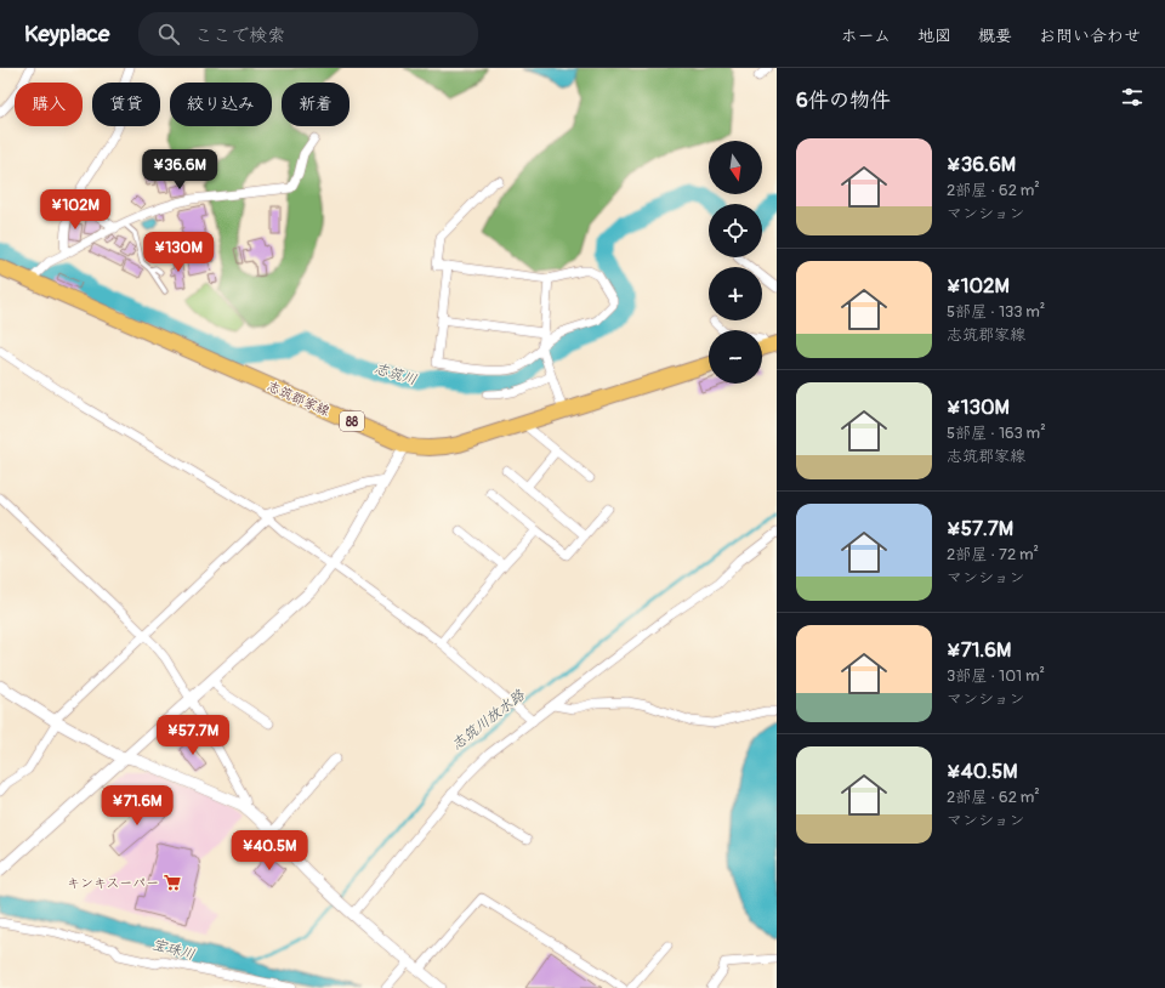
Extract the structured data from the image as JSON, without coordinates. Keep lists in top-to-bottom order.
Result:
{
  "streets": {
    "main road": ["志筑郡家線", "88"]
  },
  "water": ["志筑川", "志筑川放水路", "宝珠川"],
  "places": {
    "supermarket": ["キンキスーパー"]
  },
  "north": "bottom",
  "page": {
    "header": "Keyplace",
    "search": "ここで検索",
    "nav": [
      "ホーム",
      "地図",
      "概要",
      "お問い合わせ"
    ],
    "heading": "6件の物件",
    "chip": [
      "購入",
      "賃貸",
      "絞り込み",
      "新着"
    ],
    "list": [
      {
        "name": "¥36.6M",
        "note": "2部屋 · 62 m² · マンション"
      },
      {
        "name": "¥102M",
        "note": "5部屋 · 133 m² · 志筑郡家線"
      },
      {
        "name": "¥130M",
        "note": "5部屋 · 163 m² · 志筑郡家線"
      },
      {
        "name": "¥57.7M",
        "note": "2部屋 · 72 m² · マンション"
      },
      {
        "name": "¥71.6M",
        "note": "3部屋 · 101 m² · マンション"
      },
      {
        "name": "¥40.5M",
        "note": "2部屋 · 62 m² · マンション"
      }
    ],
    "map_buttons": ["+", "−"],
    "price": [
      "¥36.6M",
      "¥102M",
      "¥130M",
      "¥57.7M",
      "¥71.6M",
      "¥40.5M"
    ]
  }
}
